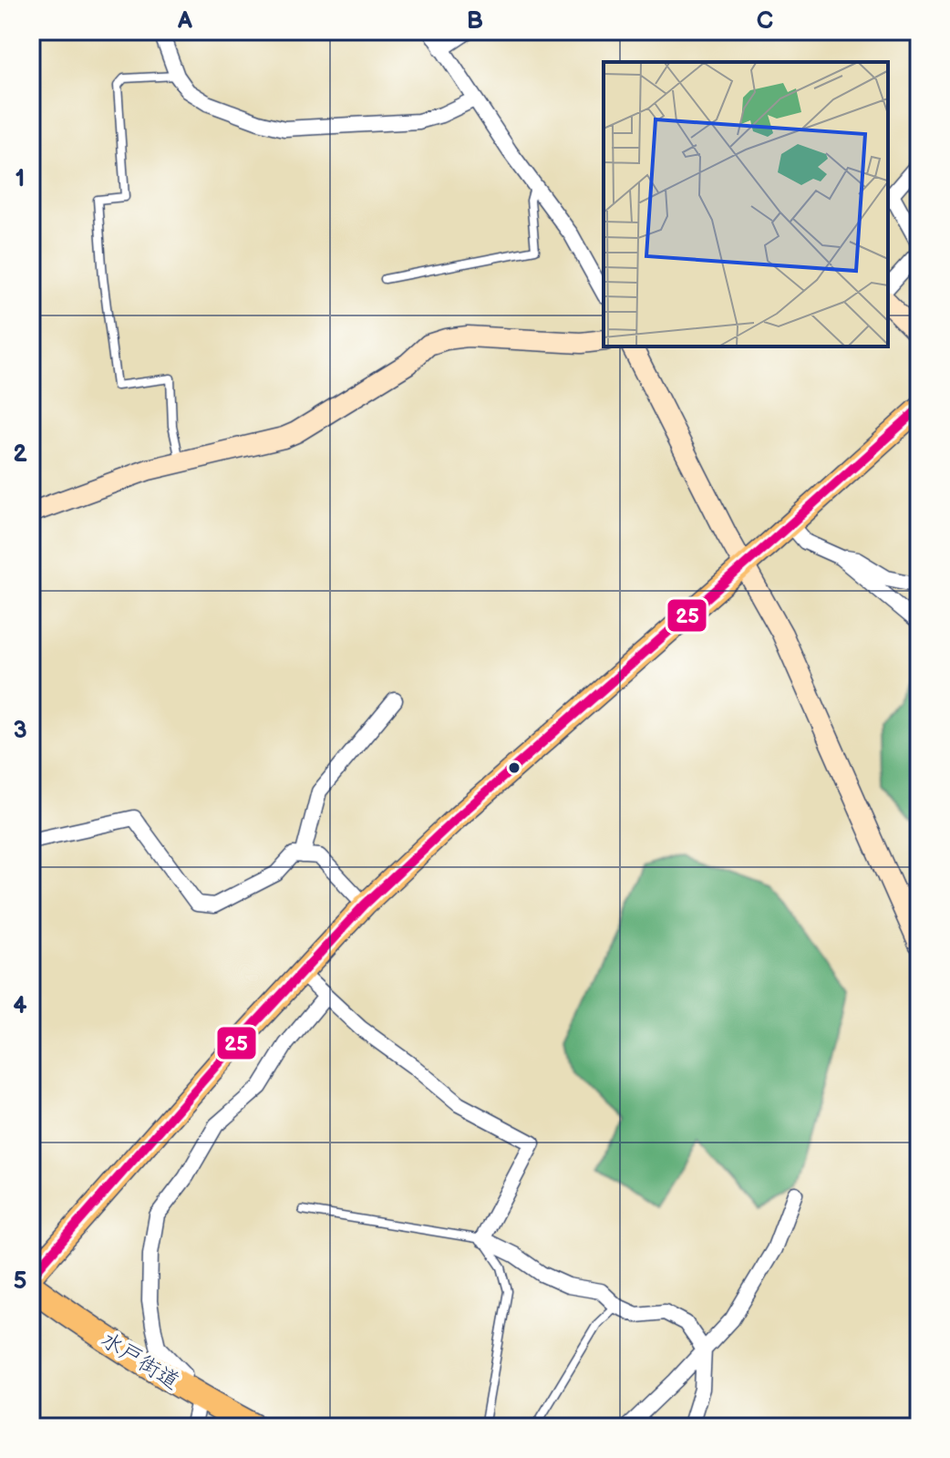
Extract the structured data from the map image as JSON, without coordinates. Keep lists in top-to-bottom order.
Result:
{
  "streets": {
    "highway": ["水戸街道"]
  },
  "lines": ["transit line 25"],
  "grid": {
    "columns": ["A", "B", "C"],
    "rows": [
      "1",
      "2",
      "3",
      "4",
      "5"
    ]
  }
}
